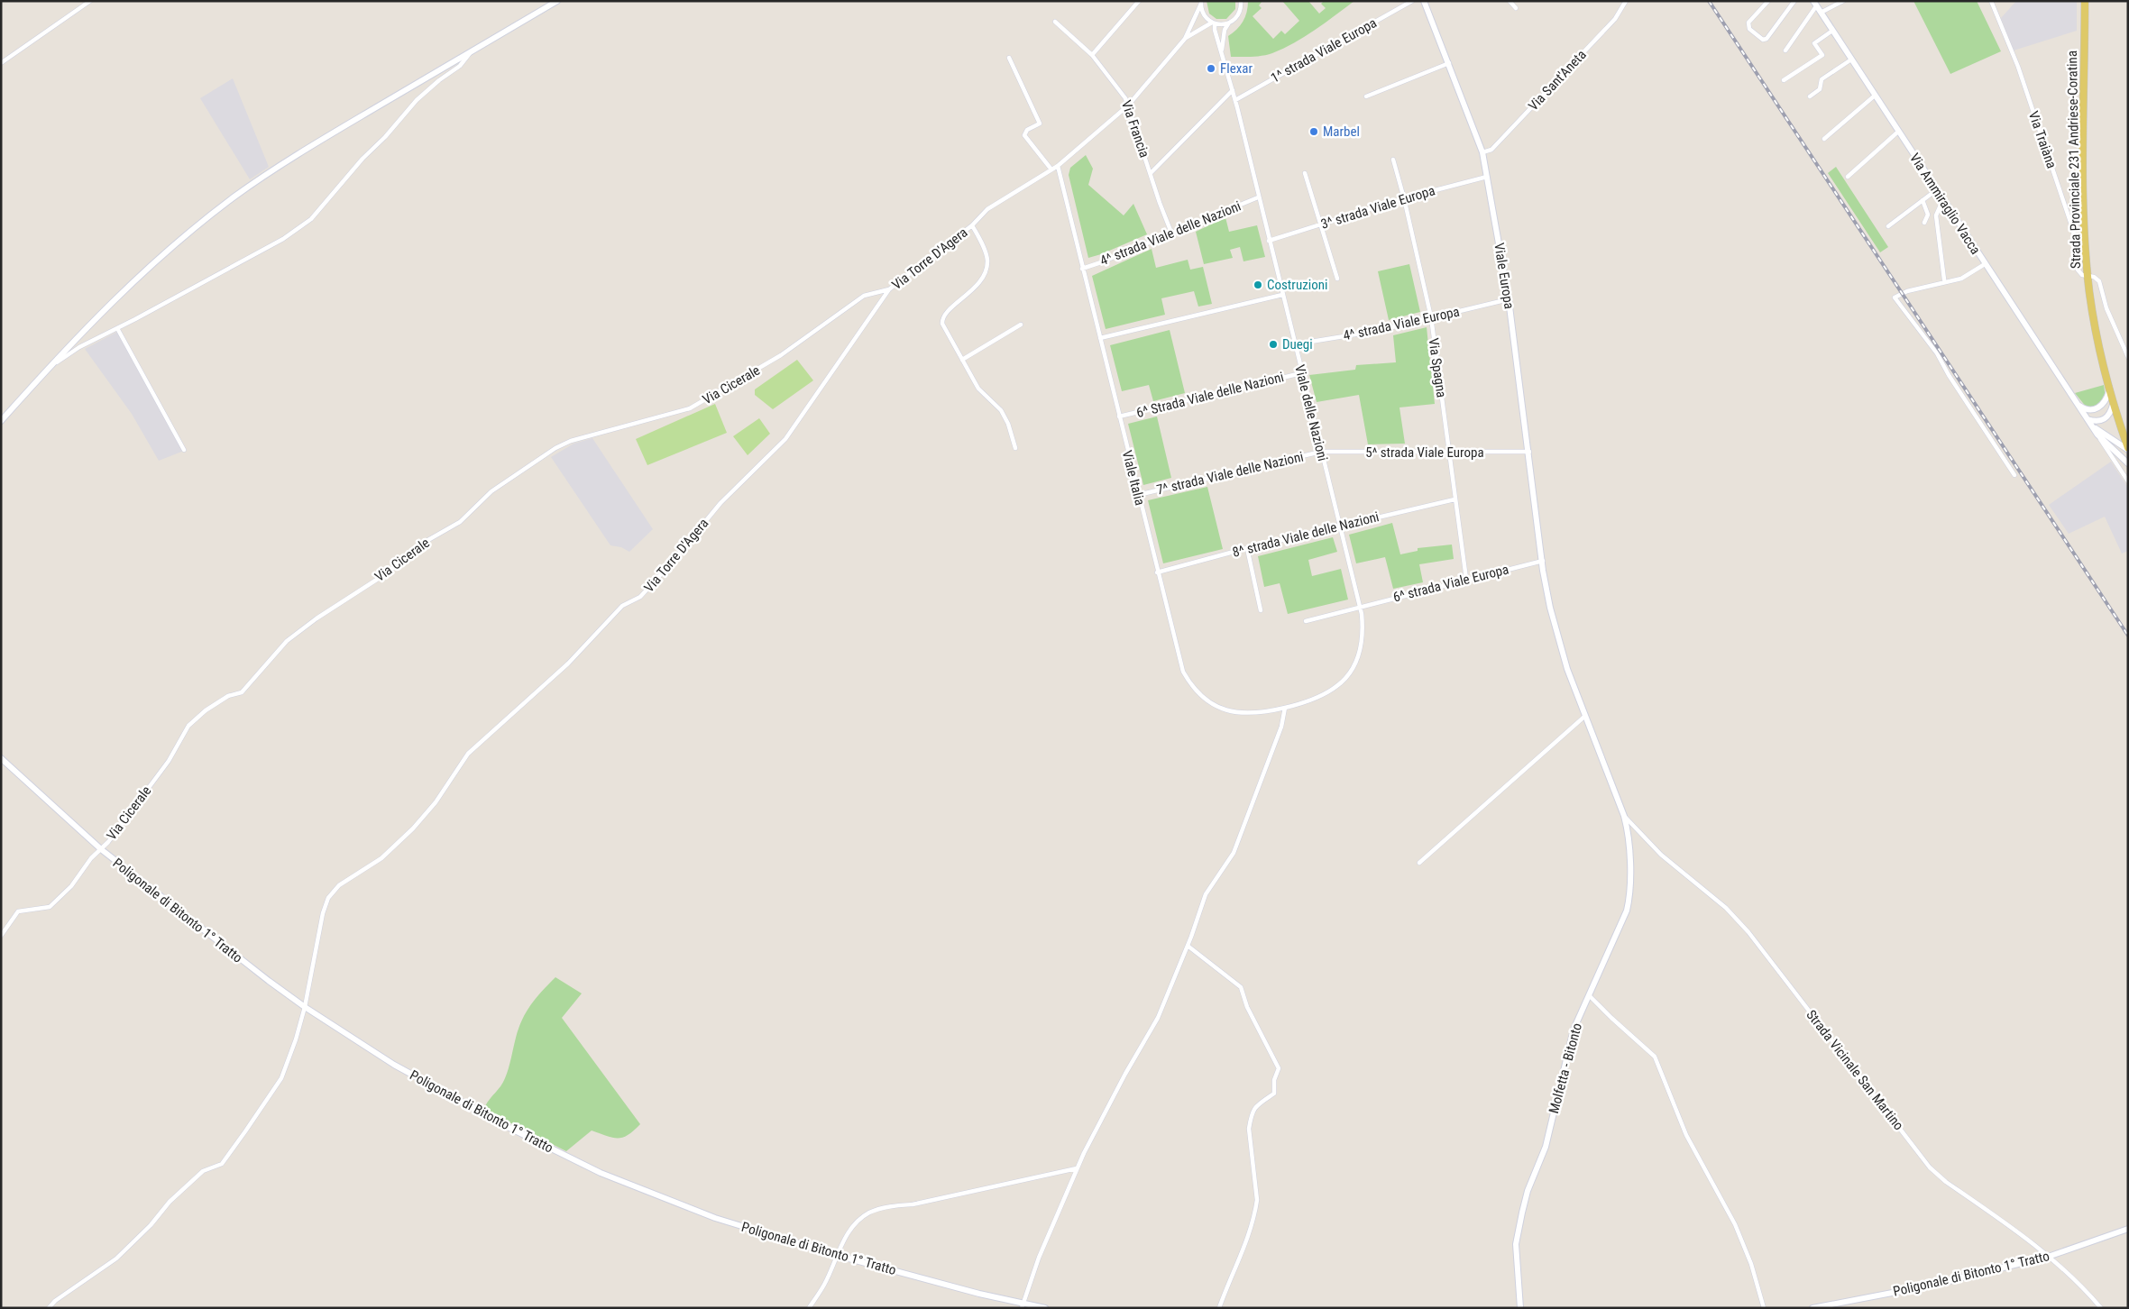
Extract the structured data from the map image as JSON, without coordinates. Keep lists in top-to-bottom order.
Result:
{
  "streets": {
    "main road": [
      "Strada Provinciale 231 Andriese-Coratina",
      "Via Ammiraglio Vacca",
      "Viale Europa",
      "Poligonale di Bitonto 1° Tratto",
      "Molfetta - Bitonto"
    ],
    "street": [
      "1^ strada Viale Europa",
      "Via Sant'Aneta",
      "Via Francia",
      "Via Traiàna",
      "3^ strada Viale Europa",
      "4^ strada Viale delle Nazioni",
      "Via Torre D'Agera",
      "4^ strada Viale Europa",
      "Via Spagna",
      "Via Cicerale",
      "6^ Strada Viale delle Nazioni",
      "Viale delle Nazioni",
      "5^ strada Viale Europa",
      "7^ strada Viale delle Nazioni",
      "Viale Italia",
      "8^ strada Viale delle Nazioni",
      "6^ strada Viale Europa",
      "Strada Vicinale San Martino"
    ]
  },
  "crossings": [
    ["1^ strada Viale Europa", "Viale delle Nazioni"],
    ["Via Sant'Aneta", "Viale Europa"],
    ["Via Francia", "4^ strada Viale delle Nazioni"],
    ["Via Francia", "Via Torre D'Agera"],
    ["Via Traiàna", "Strada Provinciale 231 Andriese-Coratina"],
    ["Strada Provinciale 231 Andriese-Coratina", "Via Ammiraglio Vacca"],
    ["3^ strada Viale Europa", "Viale Europa"],
    ["3^ strada Viale Europa", "Via Spagna"],
    ["3^ strada Viale Europa", "Viale delle Nazioni"],
    ["4^ strada Viale delle Nazioni", "Viale delle Nazioni"],
    ["4^ strada Viale delle Nazioni", "Viale Italia"],
    ["Via Torre D'Agera", "Via Cicerale"],
    ["Via Torre D'Agera", "Viale Italia"],
    ["Via Torre D'Agera", "Poligonale di Bitonto 1° Tratto"],
    ["Viale Europa", "4^ strada Viale Europa"],
    ["Viale Europa", "5^ strada Viale Europa"],
    ["Viale Europa", "6^ strada Viale Europa"],
    ["Viale Europa", "Molfetta - Bitonto"],
    ["4^ strada Viale Europa", "Via Spagna"],
    ["4^ strada Viale Europa", "Viale delle Nazioni"],
    ["Via Spagna", "5^ strada Viale Europa"],
    ["Via Spagna", "8^ strada Viale delle Nazioni"],
    ["Via Spagna", "6^ strada Viale Europa"],
    ["Via Cicerale", "Poligonale di Bitonto 1° Tratto"],
    ["6^ Strada Viale delle Nazioni", "Viale delle Nazioni"],
    ["6^ Strada Viale delle Nazioni", "Viale Italia"],
    ["Viale delle Nazioni", "5^ strada Viale Europa"],
    ["Viale delle Nazioni", "7^ strada Viale delle Nazioni"],
    ["Viale delle Nazioni", "Viale Italia"],
    ["Viale delle Nazioni", "8^ strada Viale delle Nazioni"],
    ["Viale delle Nazioni", "6^ strada Viale Europa"],
    ["5^ strada Viale Europa", "7^ strada Viale delle Nazioni"],
    ["7^ strada Viale delle Nazioni", "Viale Italia"],
    ["Viale Italia", "8^ strada Viale delle Nazioni"],
    ["Poligonale di Bitonto 1° Tratto", "Strada Vicinale San Martino"],
    ["Molfetta - Bitonto", "Strada Vicinale San Martino"]
  ],
  "places": [
    "Flexar",
    "Marbel",
    "Costruzioni",
    "Duegi"
  ]
}
